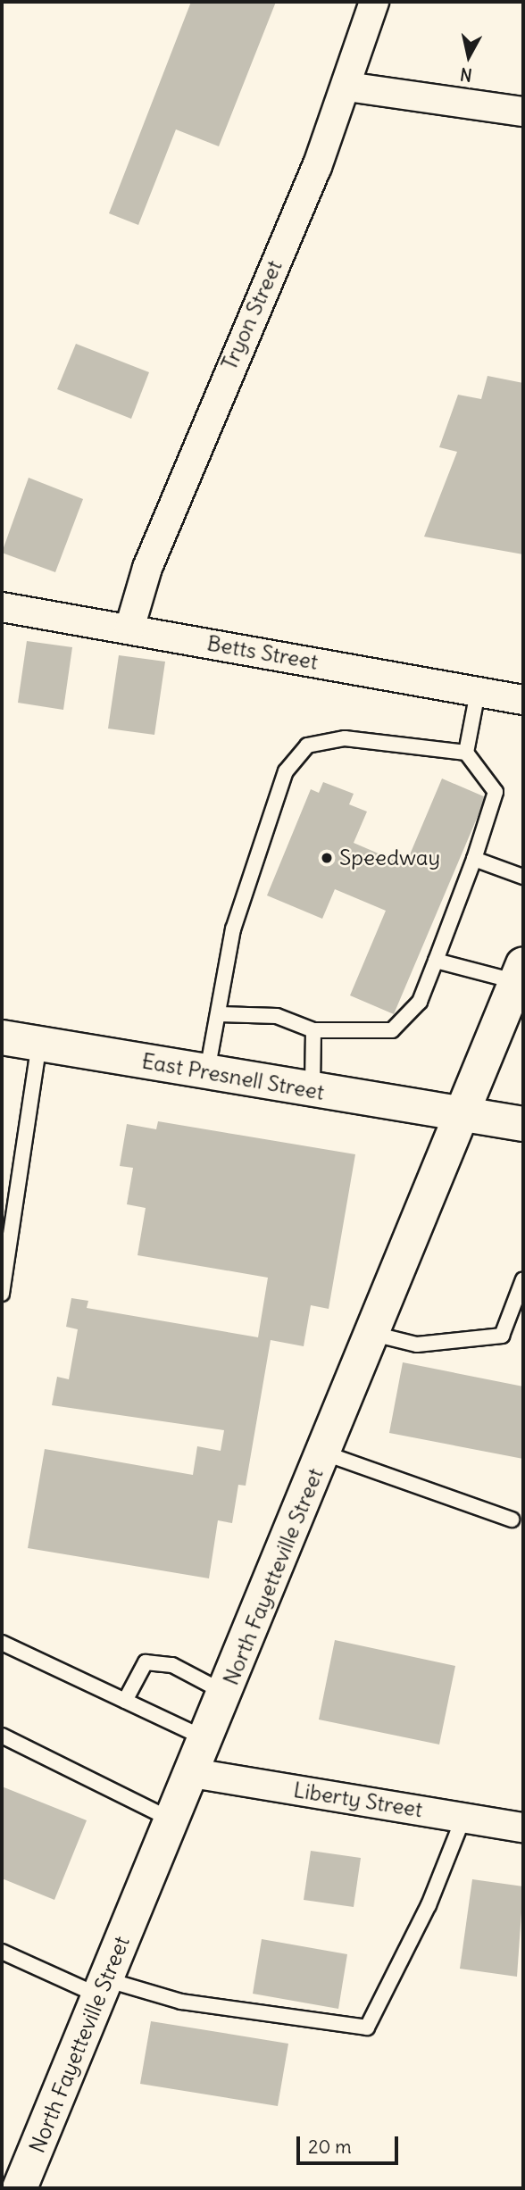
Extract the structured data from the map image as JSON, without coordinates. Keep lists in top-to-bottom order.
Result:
{
  "streets": {
    "main road": ["East Presnell Street", "North Fayetteville Street"],
    "street": ["Tryon Street", "Betts Street", "Liberty Street"]
  },
  "crossings": [
    ["Tryon Street", "Betts Street"],
    ["East Presnell Street", "North Fayetteville Street"],
    ["North Fayetteville Street", "Liberty Street"]
  ],
  "places": ["Speedway"],
  "scale_bar": "20 m",
  "north": "bottom"
}
